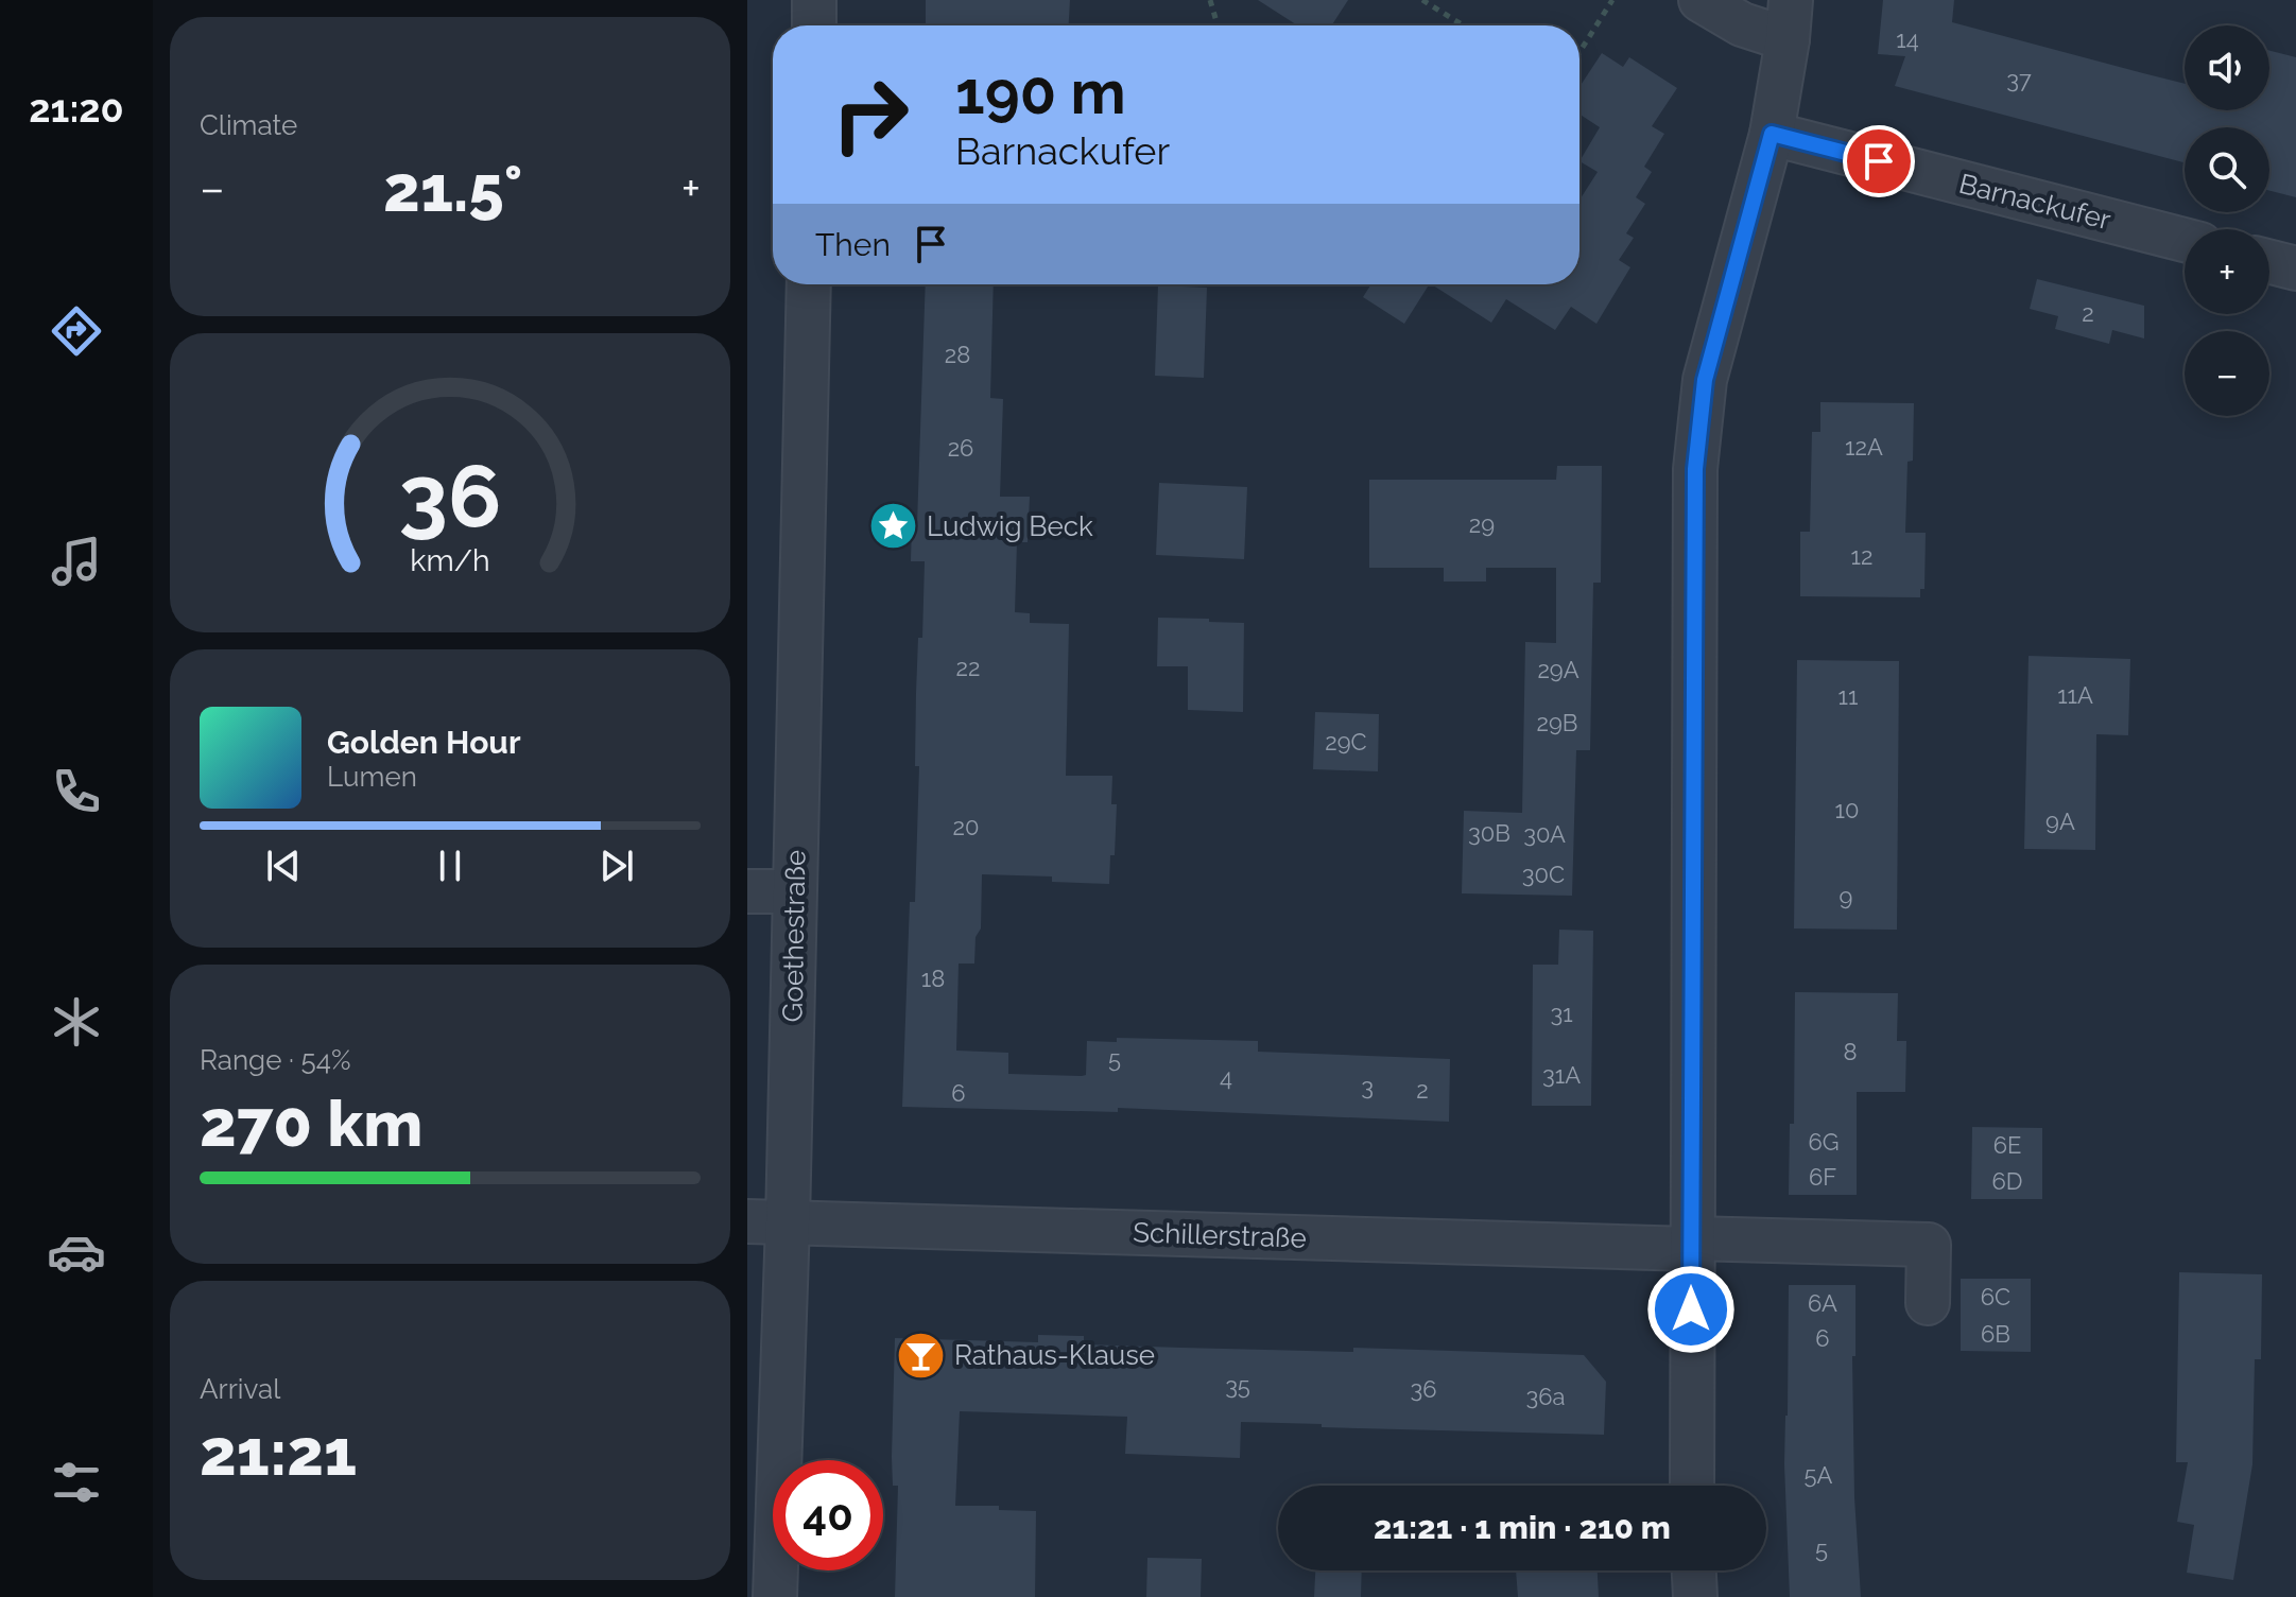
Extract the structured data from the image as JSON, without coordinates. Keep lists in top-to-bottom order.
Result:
{
  "streets": {
    "street": ["Barnackufer", "Goethestraße", "Schillerstraße"]
  },
  "crossings": [
    ["Goethestraße", "Schillerstraße"]
  ],
  "places": {
    "place": ["Ludwig Beck"],
    "bar": ["Rathaus-Klause"]
  },
  "house_numbers": [
    "14",
    "37",
    "2",
    "28",
    "12A",
    "26",
    "29",
    "12",
    "22",
    "29A",
    "11A",
    "11",
    "29B",
    "29C",
    "10",
    "9A",
    "20",
    "30B",
    "30A",
    "30C",
    "9",
    "18",
    "31",
    "8",
    "5",
    "31A",
    "4",
    "3",
    "2",
    "6",
    "6G",
    "6E",
    "6F",
    "6D",
    "6C",
    "6A",
    "6B",
    "6",
    "35",
    "36",
    "36a",
    "5A",
    "5"
  ],
  "page": {
    "tabs": "21:20",
    "tile": [
      "Climate",
      ["Range · 54%", "270 km"],
      ["Arrival", "21:21"]
    ],
    "map_buttons": ["+", "−"],
    "turn": ["190 m", "Barnackufer"],
    "heat": ["−", "21.5°", "+"],
    "then": "Then",
    "song": ["Golden Hour", "Lumen"],
    "limit": "40",
    "trip": "21:21 · 1 min · 210 m",
    "gauge": ["36", "km/h"]
  }
}
